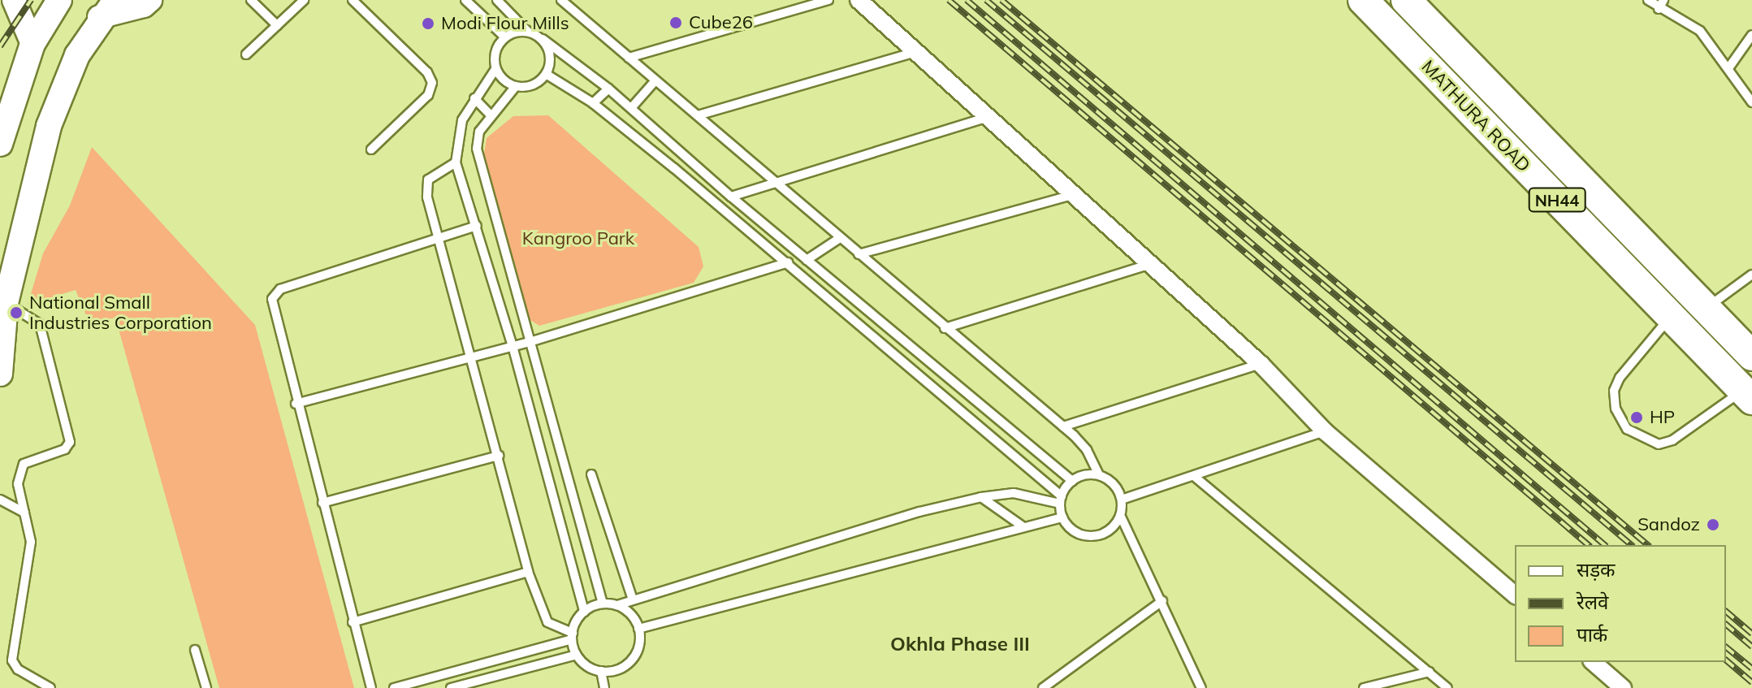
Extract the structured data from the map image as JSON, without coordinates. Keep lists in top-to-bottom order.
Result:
{
  "streets": {
    "highway": ["MATHURA ROAD", "NH44"]
  },
  "districts": ["Okhla Phase III"],
  "parks": ["Kangroo Park"],
  "places": [
    "Cube26",
    "Modi Flour Mills",
    "National Small Industries Corporation",
    "HP",
    "Sandoz"
  ],
  "legend": ["सड़क", "रेलवे", "पार्क"]
}
